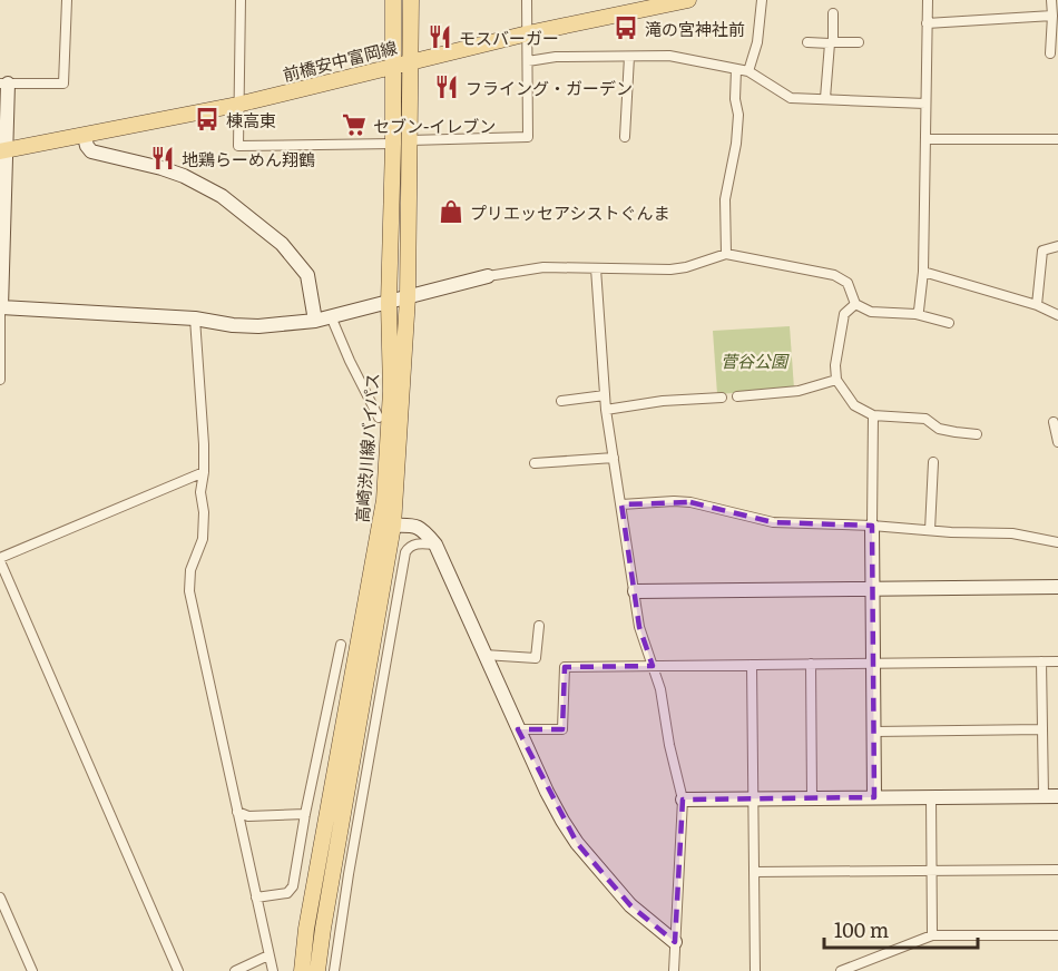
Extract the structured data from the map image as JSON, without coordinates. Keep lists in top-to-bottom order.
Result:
{
  "streets": {
    "main road": ["前橋安中富岡線", "高崎渋川線バイパス"]
  },
  "crossings": [
    ["前橋安中富岡線", "高崎渋川線バイパス"]
  ],
  "parks": ["菅谷公園"],
  "places": {
    "bus stop": ["滝の宮神社前", "棟高東"],
    "restaurant": ["モスバーガー", "フライング・ガーデン", "地鶏らーめん翔鶴"],
    "supermarket": ["セブン-イレブン"],
    "shop": ["プリエッセアシストぐんま"]
  },
  "scale_bar": "100 m"
}
